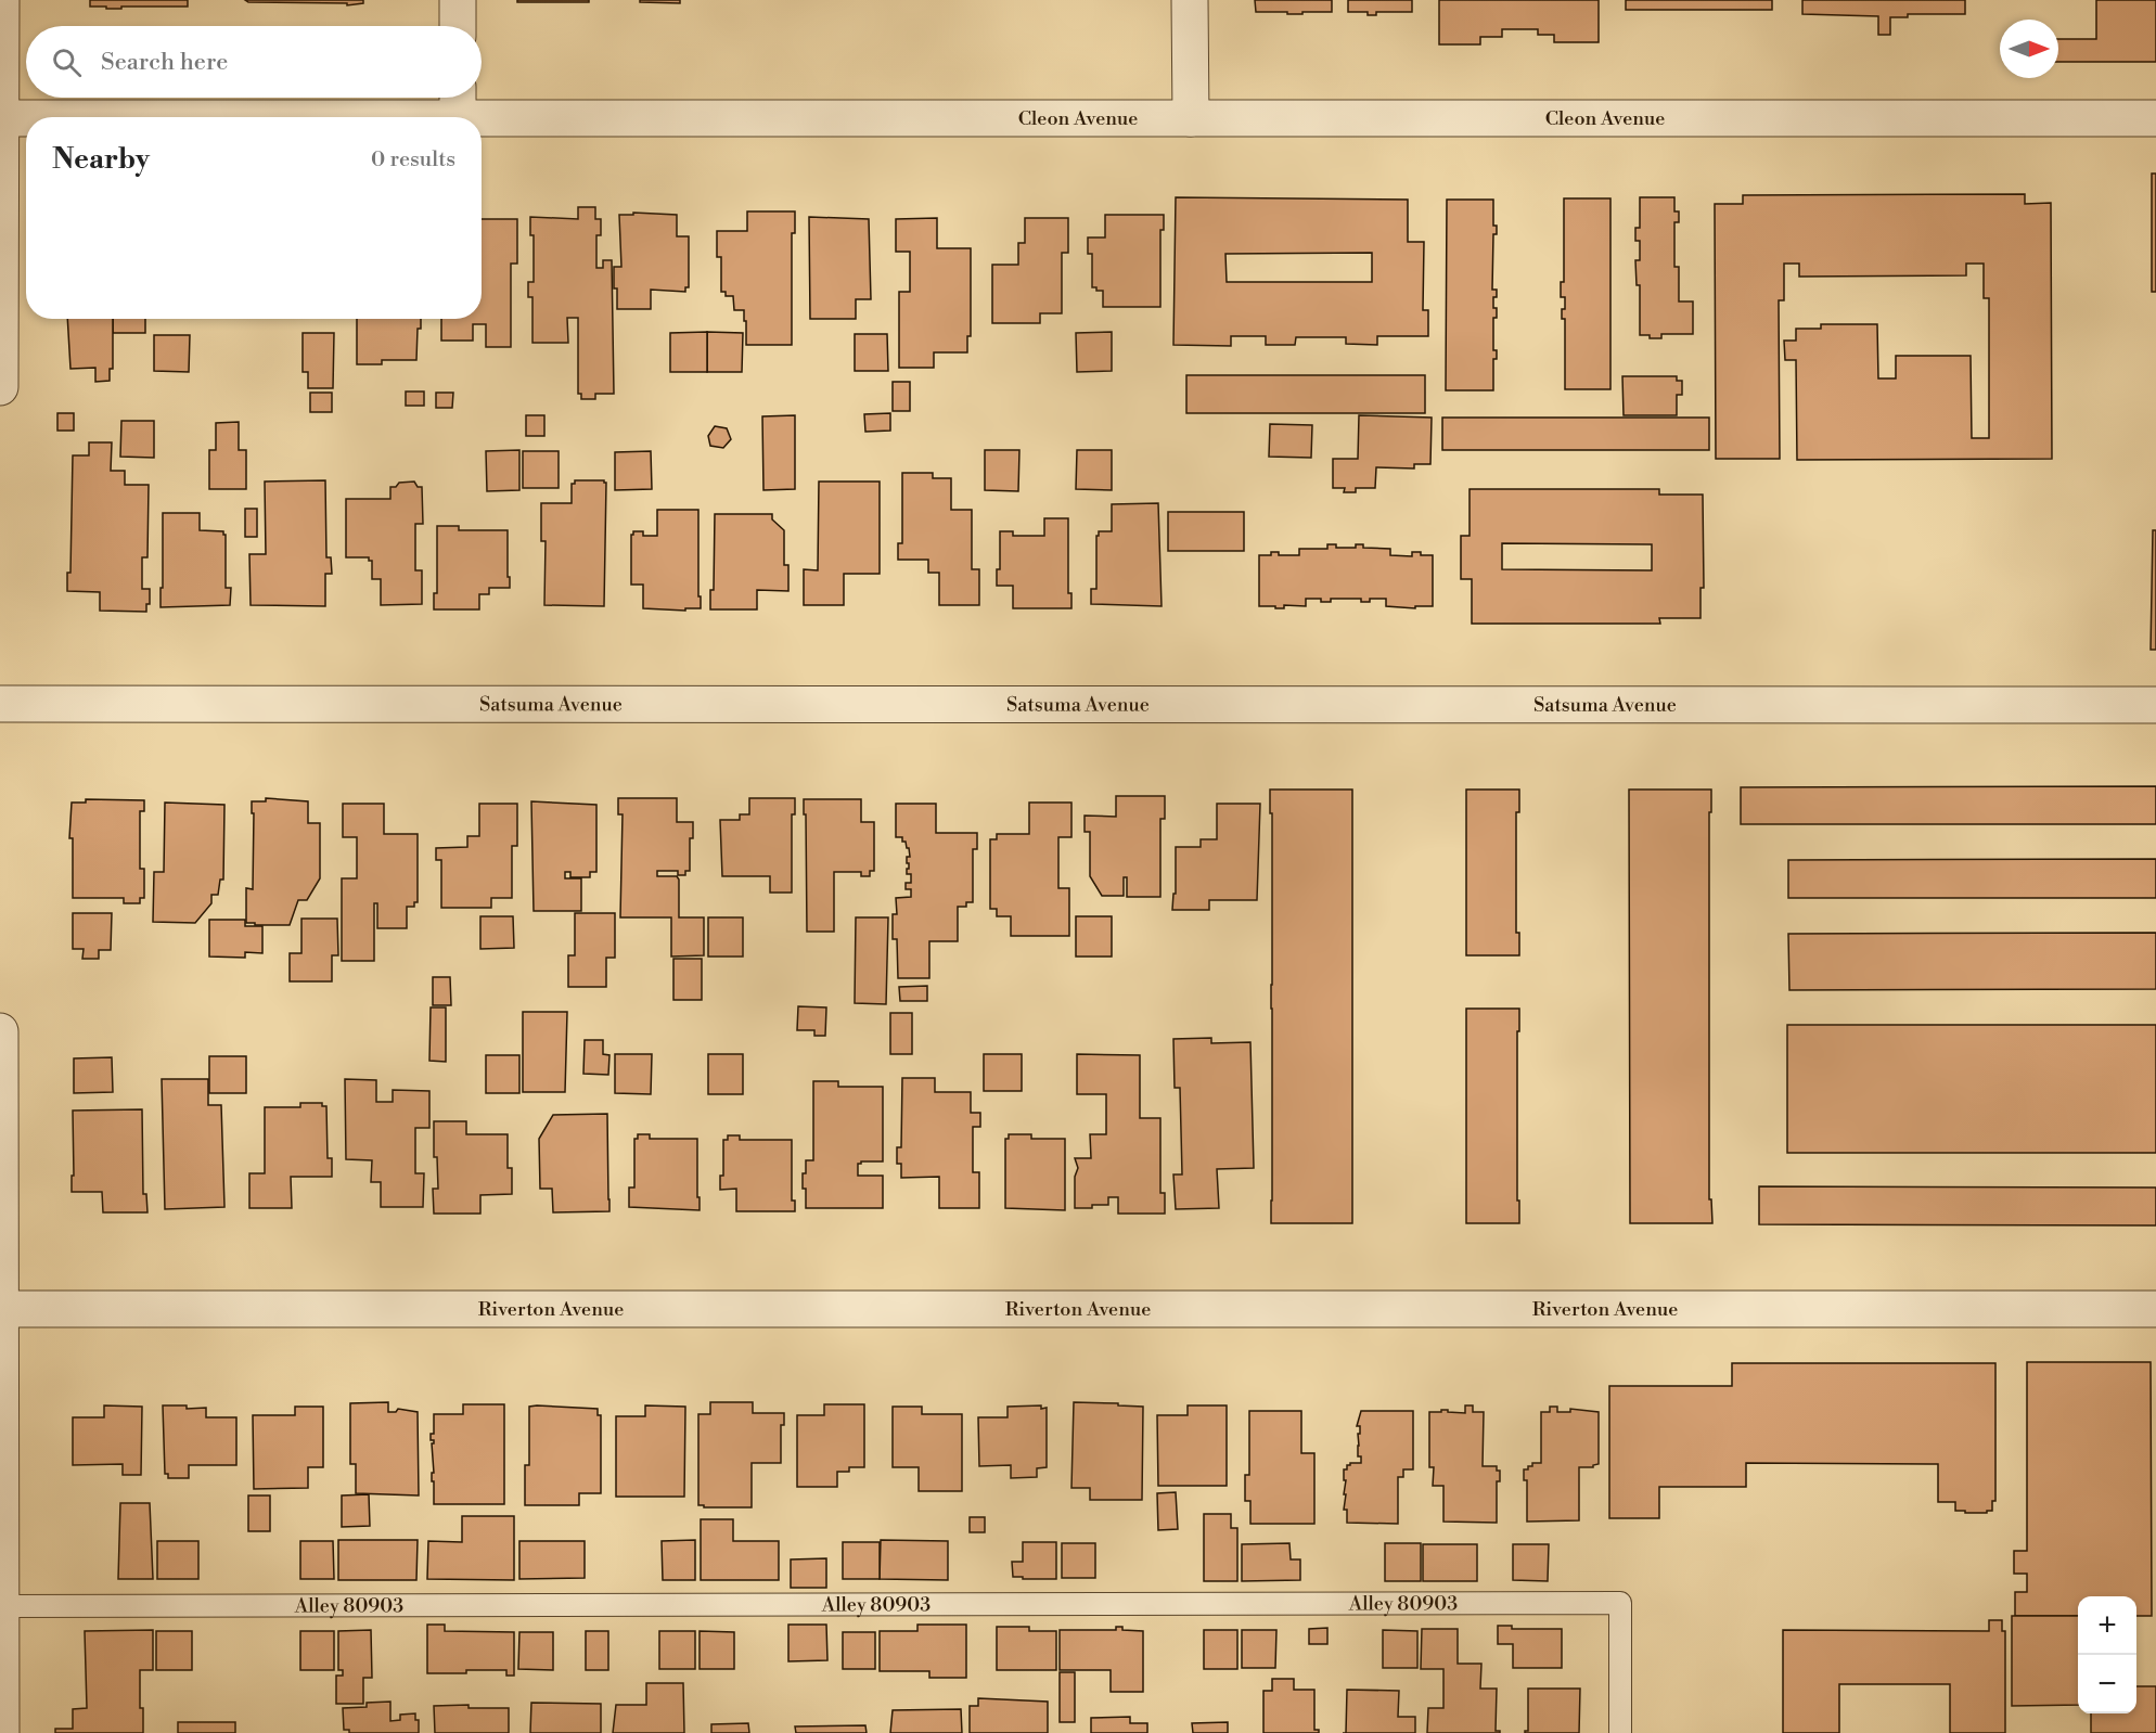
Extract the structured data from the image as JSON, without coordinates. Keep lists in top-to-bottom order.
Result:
{
  "streets": {
    "street": ["Cleon Avenue", "Satsuma Avenue", "Riverton Avenue"],
    "lane": ["Alley 80903"]
  },
  "north": "right",
  "page": {
    "search": "Search here",
    "heading": ["Nearby", "0 results"],
    "map_buttons": ["+", "−"]
  }
}
